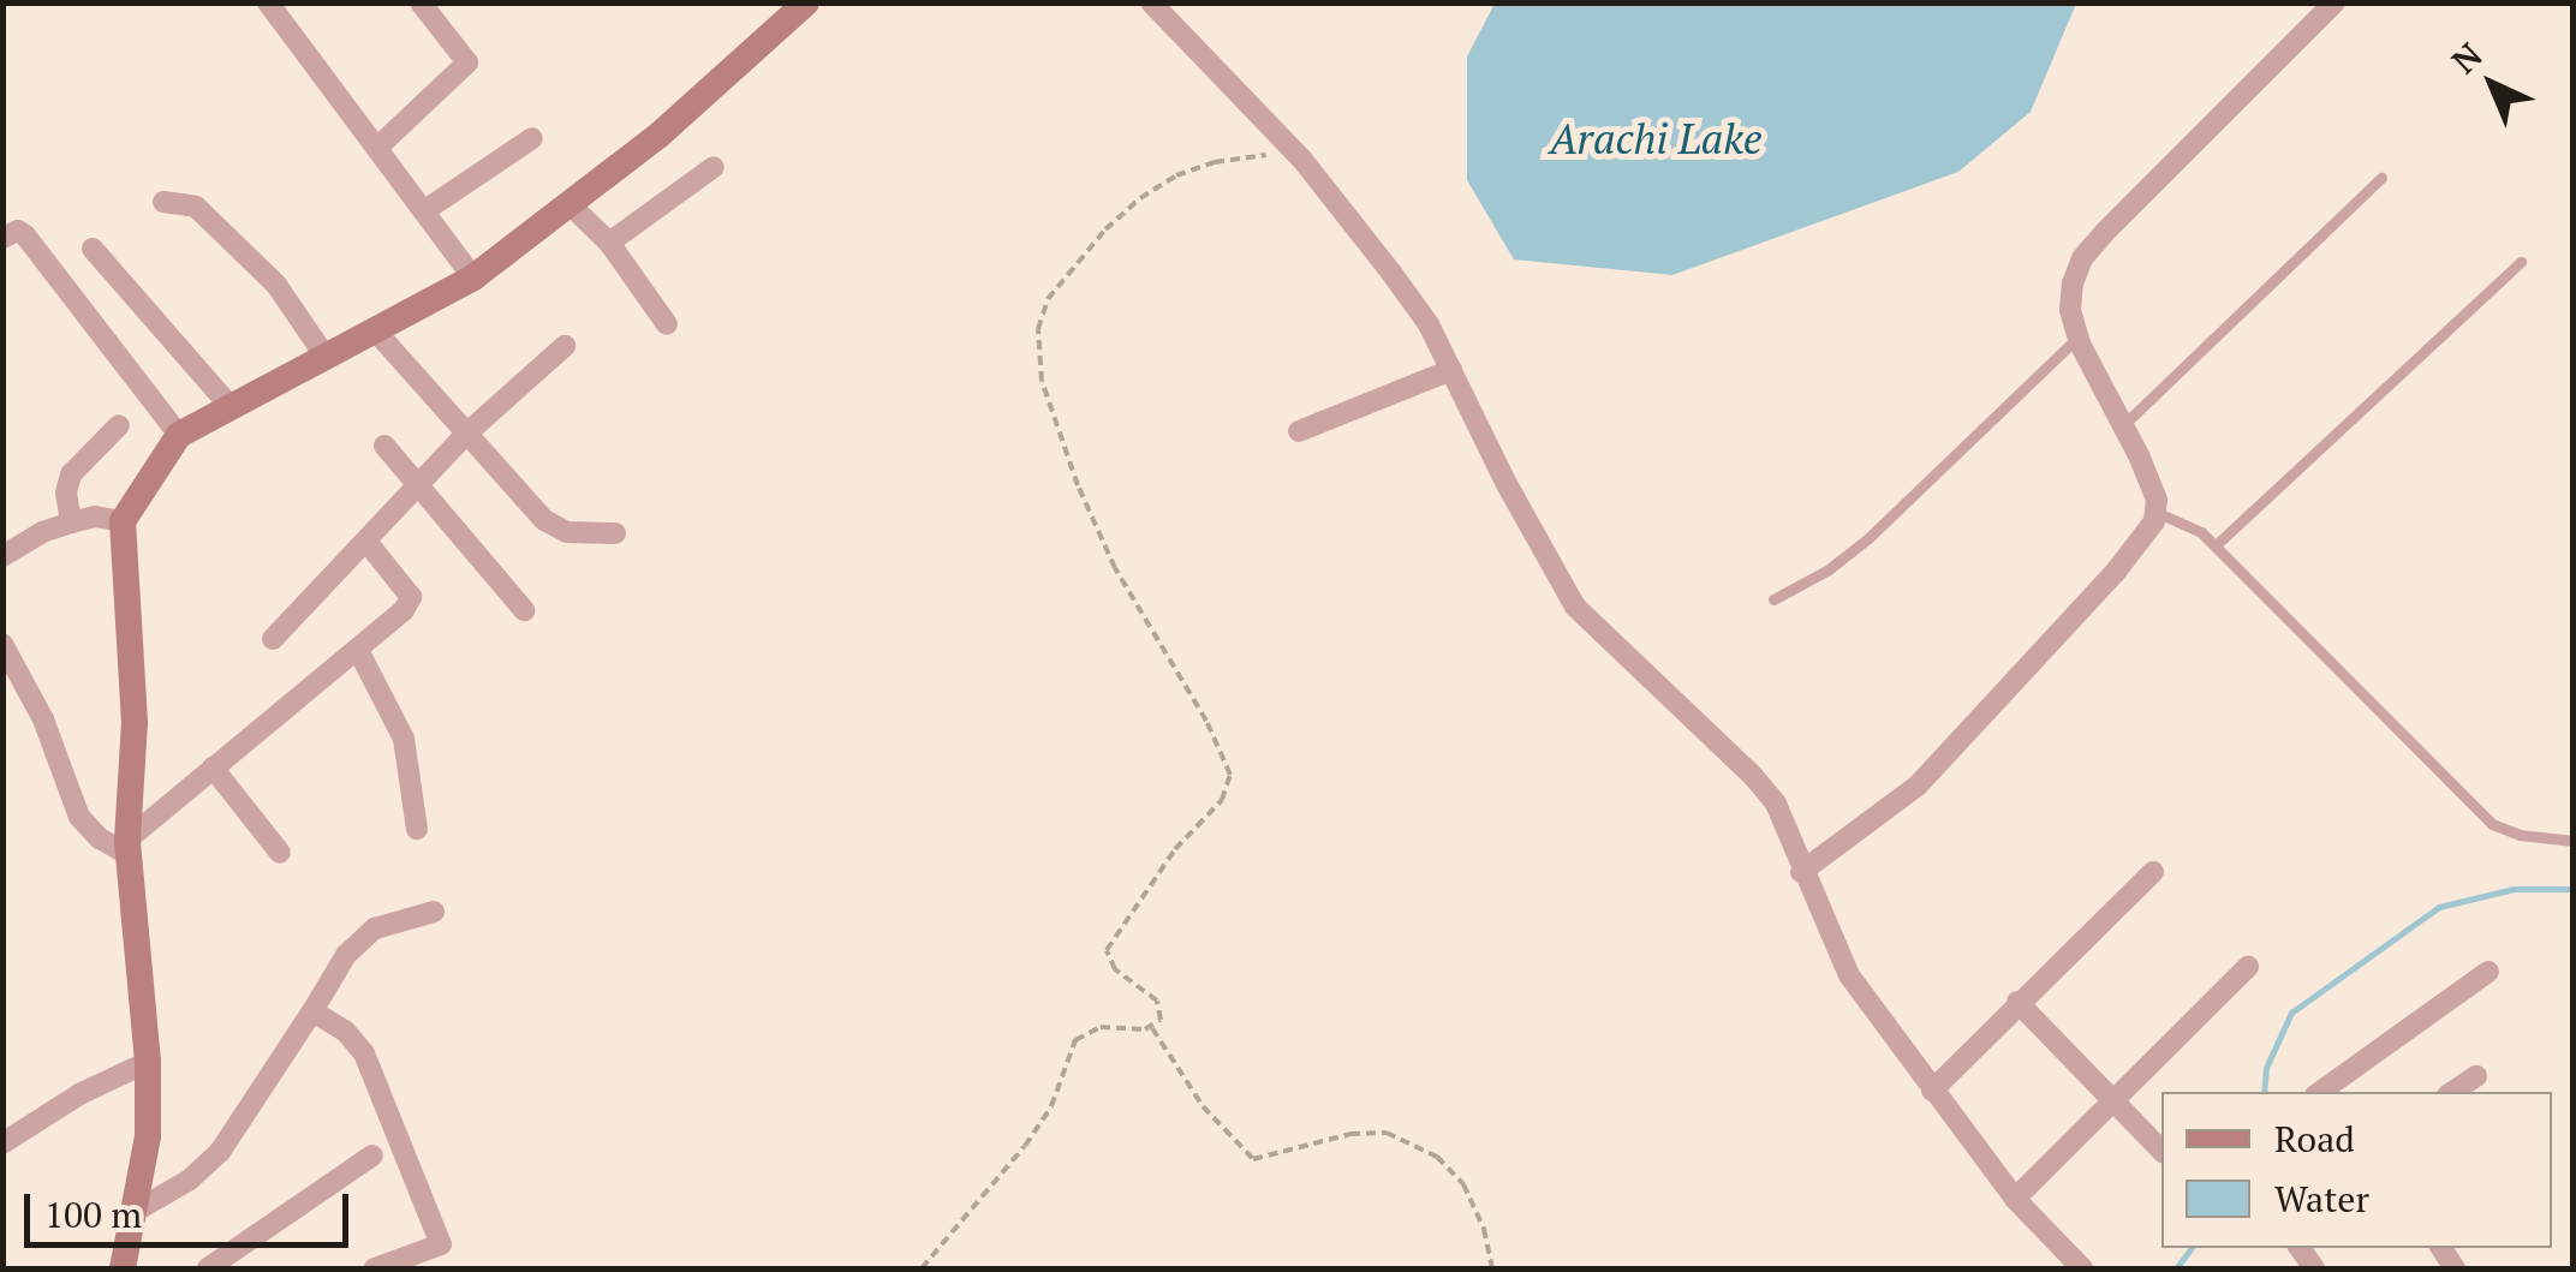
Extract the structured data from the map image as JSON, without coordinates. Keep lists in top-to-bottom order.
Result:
{
  "water": ["Arachi Lake"],
  "legend": ["Road", "Water"],
  "scale_bar": "100 m",
  "north": "top left"
}
